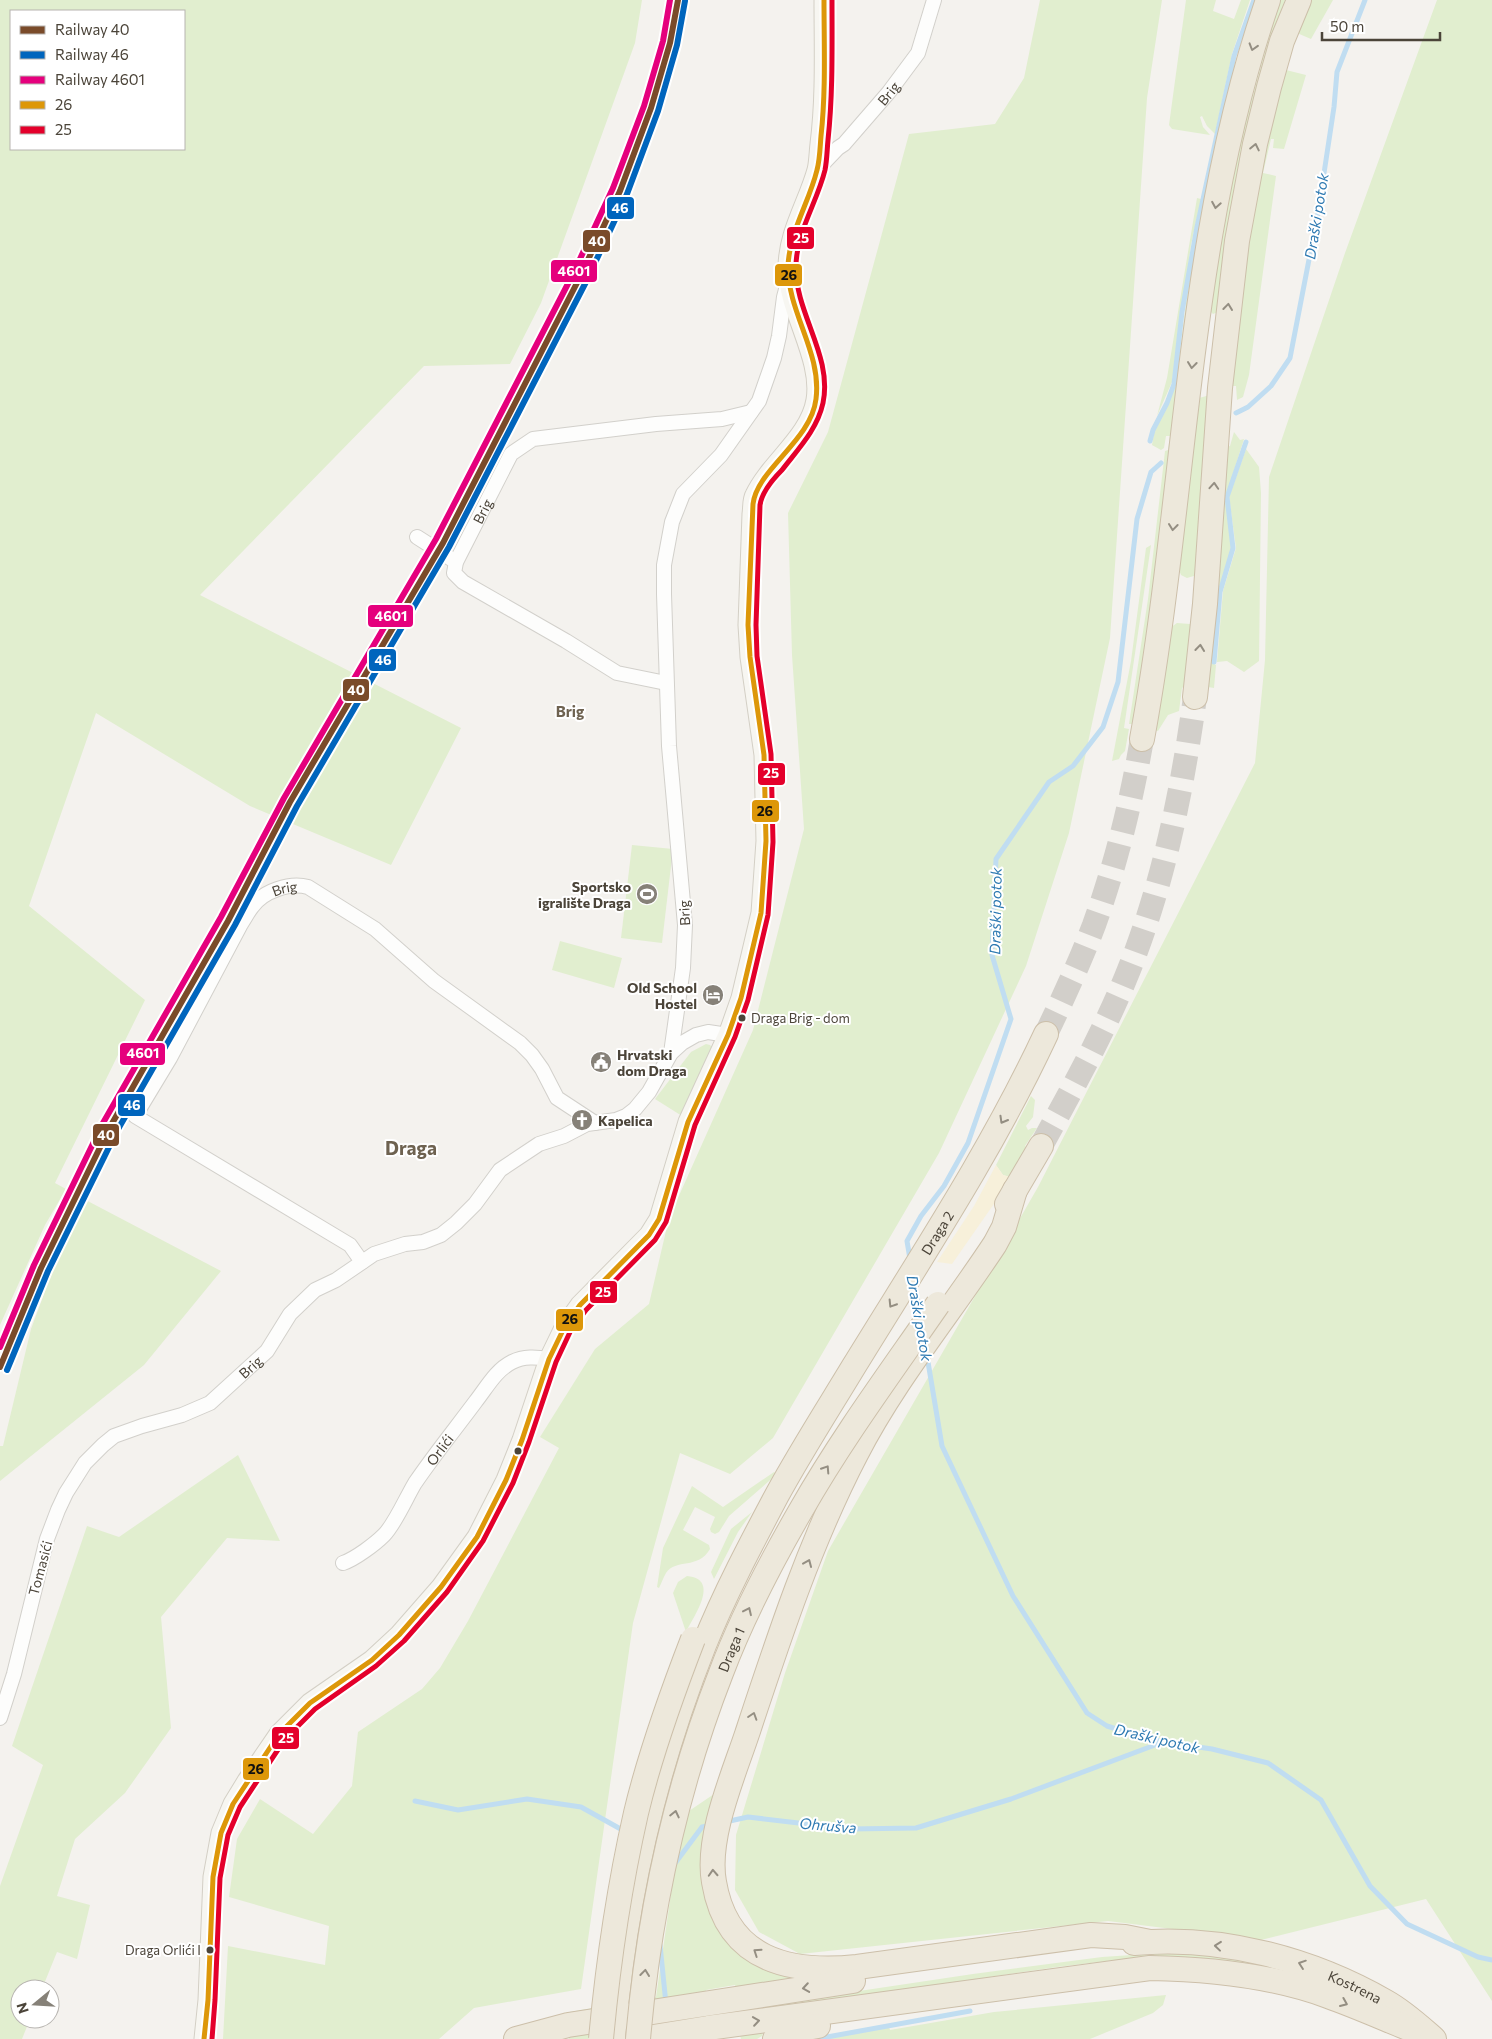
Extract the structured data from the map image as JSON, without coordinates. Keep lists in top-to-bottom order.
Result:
{
  "streets": {
    "highway": ["Draga 2", "Draga 1", "Kostrena"],
    "street": ["Brig", "Orlići", "Tomasići"]
  },
  "crossings": [
    ["Brig", "Tomasići"],
    ["Draga 2", "Draga 1"]
  ],
  "one_way": ["Draga 2"],
  "districts": ["Brig", "Draga"],
  "water": ["Draški potok", "Ohrušva"],
  "places": {
    "sports": ["Sportsko igralište Draga"],
    "hotel": ["Old School Hostel"],
    "other": ["Draga Brig - dom", "Draga Orlići I"],
    "public building": ["Hrvatski dom Draga"],
    "church": ["Kapelica"]
  },
  "lines": [
    "rail line 40",
    "rail line 4601",
    "transit line 26",
    "transit line 25",
    "rail line 46"
  ],
  "legend": [
    "Railway 40",
    "Railway 46",
    "Railway 4601",
    "26",
    "25"
  ],
  "scale_bar": "50 m",
  "north": "left"
}
